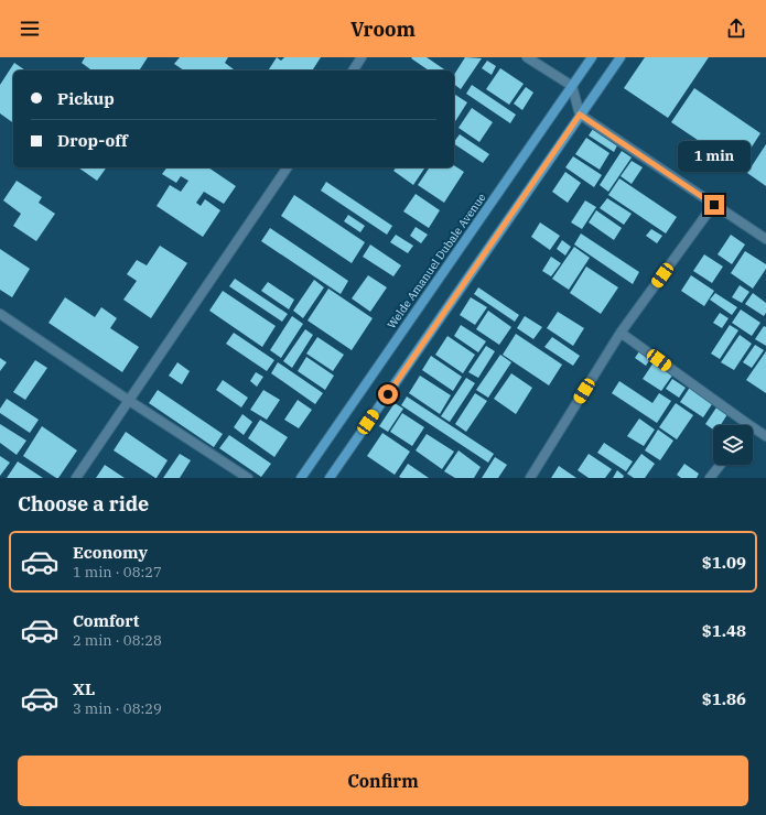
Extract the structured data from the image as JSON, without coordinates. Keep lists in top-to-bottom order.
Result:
{
  "streets": {
    "main road": ["Welde Amanuel Dubale Avenue"]
  },
  "page": {
    "header": "Vroom",
    "banner": ["Pickup", "Drop-off"],
    "bubble": "1 min",
    "heading": "Choose a ride",
    "list": [
      {
        "name": "Economy",
        "note": "1 min · 08:27",
        "value": "$1.09"
      },
      {
        "name": "Comfort",
        "note": "2 min · 08:28",
        "value": "$1.48"
      },
      {
        "name": "XL",
        "note": "3 min · 08:29",
        "value": "$1.86"
      }
    ],
    "buttons": "Confirm"
  }
}
